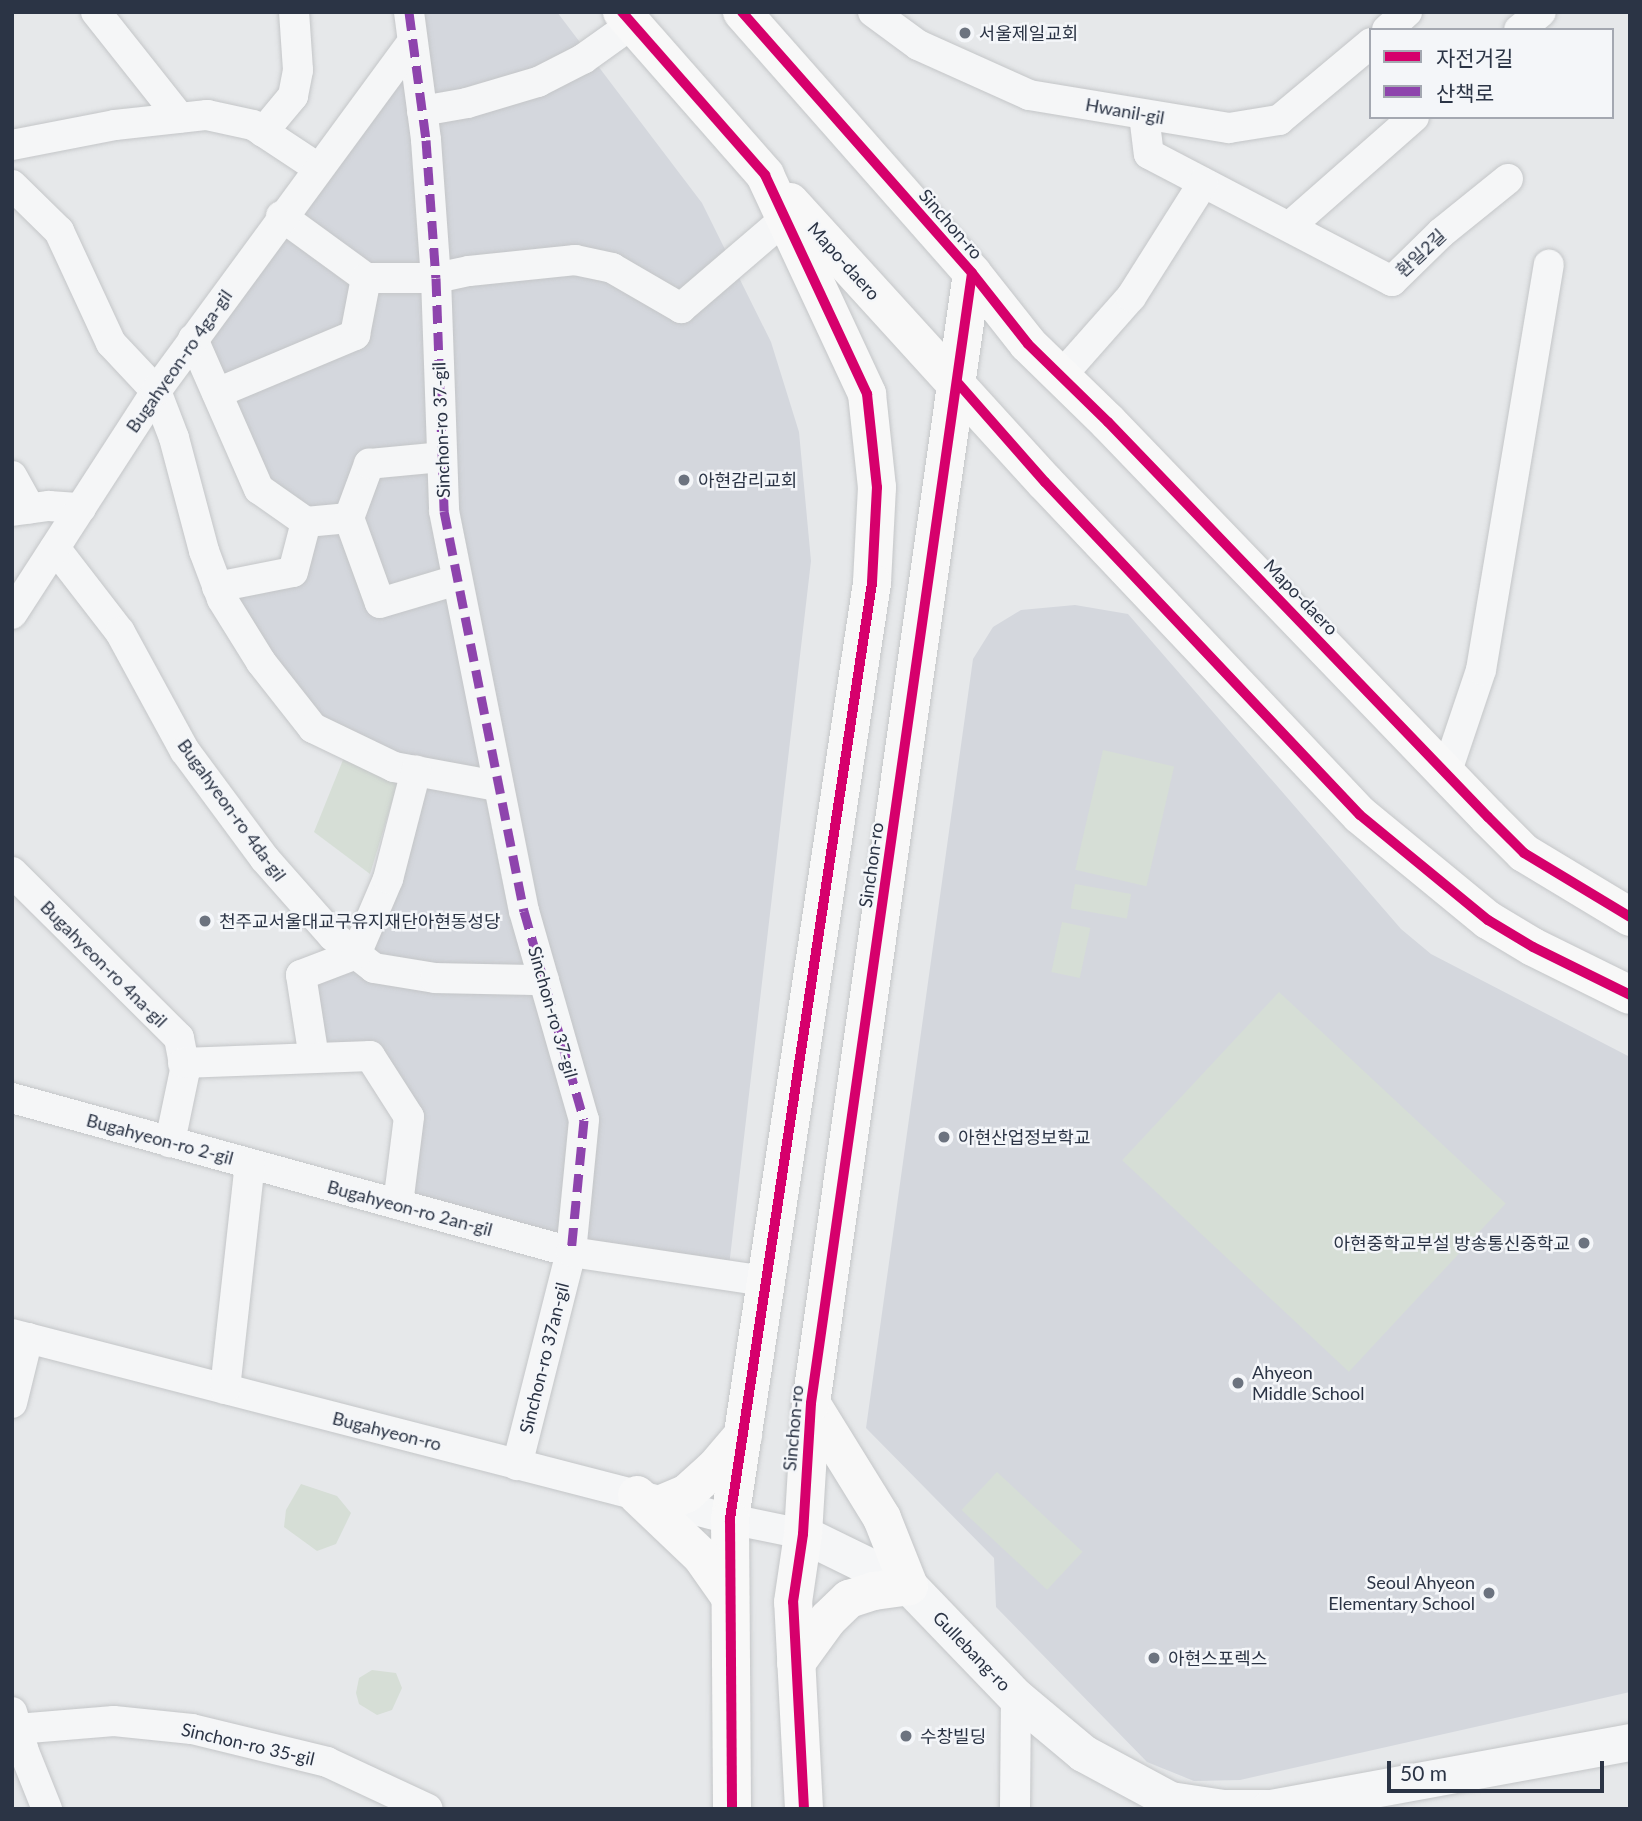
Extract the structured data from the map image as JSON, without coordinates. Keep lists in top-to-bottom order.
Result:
{
  "streets": {
    "main road": ["Sinchon-ro", "Mapo-daero"],
    "street": [
      "Hwanil-gil",
      "환일2길",
      "Bugahyeon-ro 4ga-gil",
      "Sinchon-ro 37-gil",
      "Bugahyeon-ro 4da-gil",
      "Bugahyeon-ro 4na-gil",
      "Bugahyeon-ro 2-gil",
      "Bugahyeon-ro 2an-gil",
      "Sinchon-ro 37an-gil",
      "Bugahyeon-ro",
      "Gullebang-ro",
      "Sinchon-ro 35-gil"
    ]
  },
  "crossings": [
    ["Hwanil-gil", "환일2길"],
    ["Sinchon-ro", "Mapo-daero"],
    ["Sinchon-ro", "Gullebang-ro"],
    ["Bugahyeon-ro 4ga-gil", "Sinchon-ro 37-gil"],
    ["Bugahyeon-ro 4ga-gil", "Bugahyeon-ro 4da-gil"],
    ["Sinchon-ro 37-gil", "Bugahyeon-ro 4da-gil"],
    ["Sinchon-ro 37-gil", "Bugahyeon-ro 2an-gil"],
    ["Sinchon-ro 37-gil", "Sinchon-ro 37an-gil"],
    ["Bugahyeon-ro 4na-gil", "Bugahyeon-ro 2-gil"],
    ["Bugahyeon-ro 2-gil", "Bugahyeon-ro 2an-gil"],
    ["Bugahyeon-ro 2-gil", "Bugahyeon-ro"],
    ["Bugahyeon-ro 2an-gil", "Sinchon-ro 37an-gil"],
    ["Sinchon-ro 37an-gil", "Bugahyeon-ro"],
    ["Bugahyeon-ro", "Gullebang-ro"]
  ],
  "places": [
    "서울제일교회",
    "아현감리교회",
    "천주교서울대교구유지재단아현동성당",
    "아현산업정보학교",
    "아현중학교부설 방송통신중학교",
    "Ahyeon Middle School",
    "Seoul Ahyeon Elementary School",
    "아현스포렉스",
    "수창빌딩"
  ],
  "legend": ["자전거길", "산책로"],
  "scale_bar": "50 m"
}
